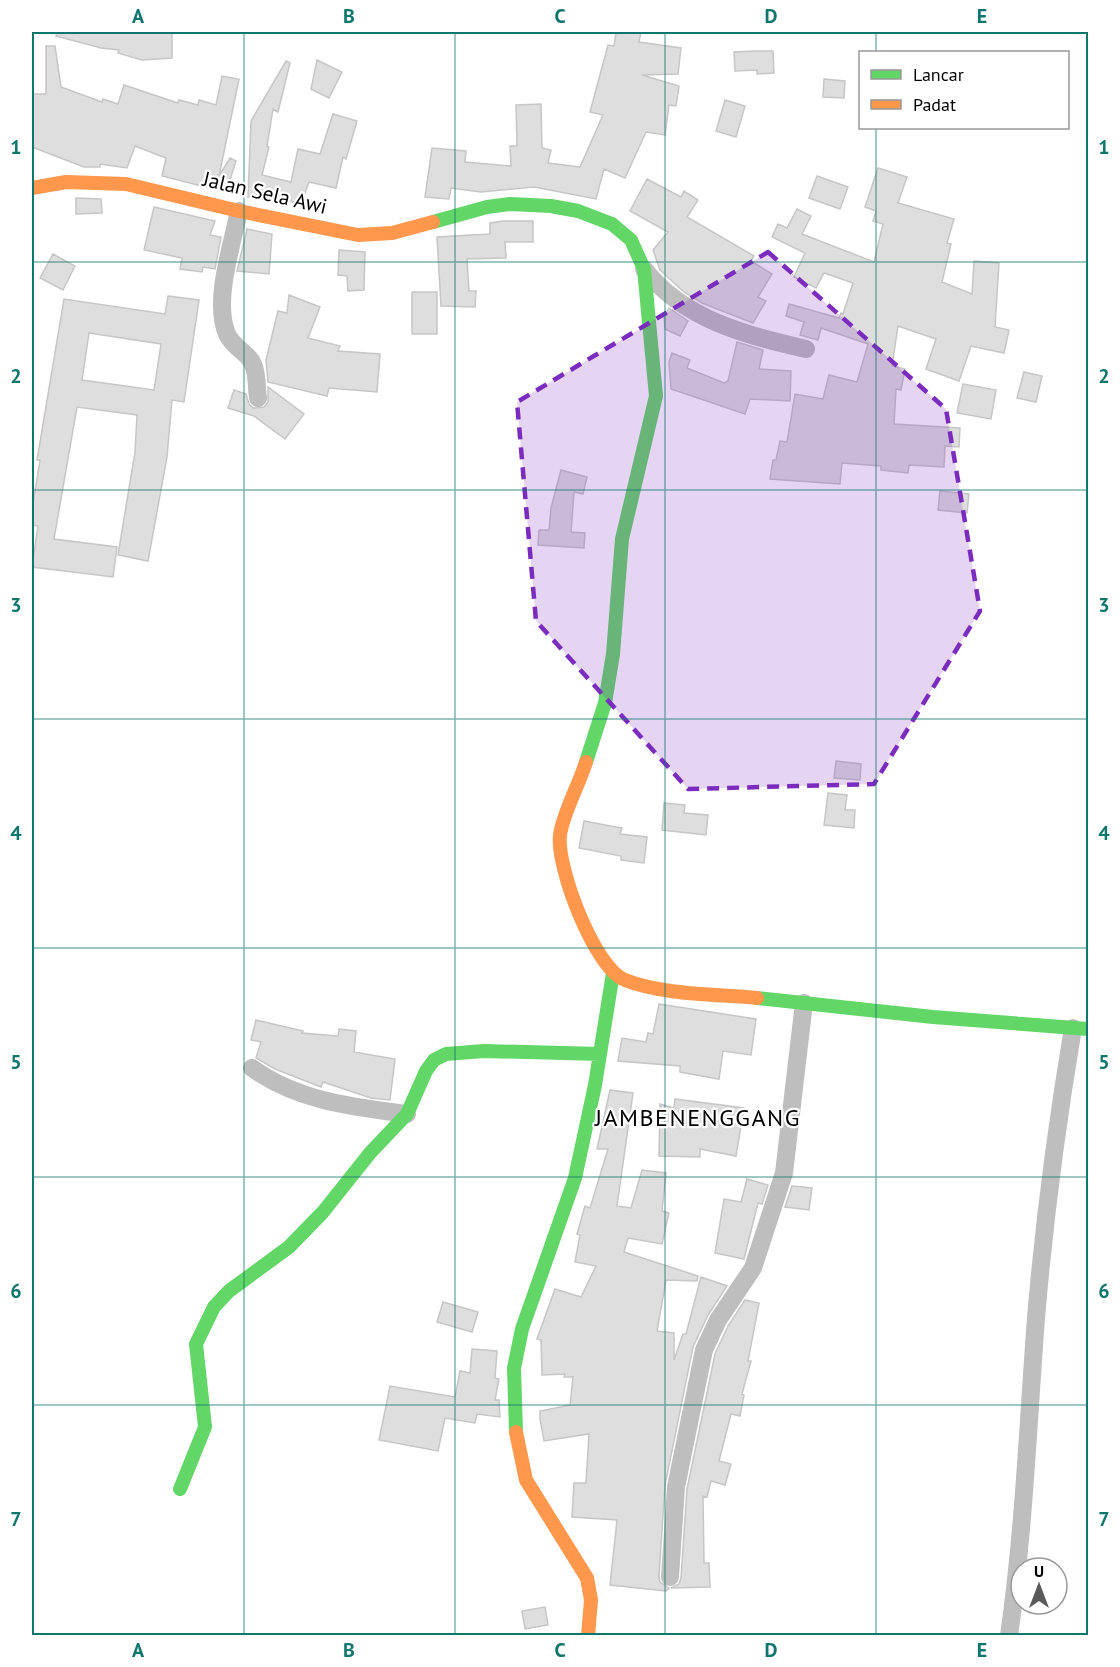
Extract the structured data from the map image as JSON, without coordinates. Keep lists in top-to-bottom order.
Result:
{
  "streets": {
    "street": ["Jalan Sela Awi"]
  },
  "districts": ["JAMBENENGGANG"],
  "legend": ["Lancar", "Padat"],
  "north": "top",
  "grid": {
    "columns": [
      "A",
      "B",
      "C",
      "D",
      "E"
    ],
    "rows": [
      "1",
      "2",
      "3",
      "4",
      "5",
      "6",
      "7"
    ]
  }
}
